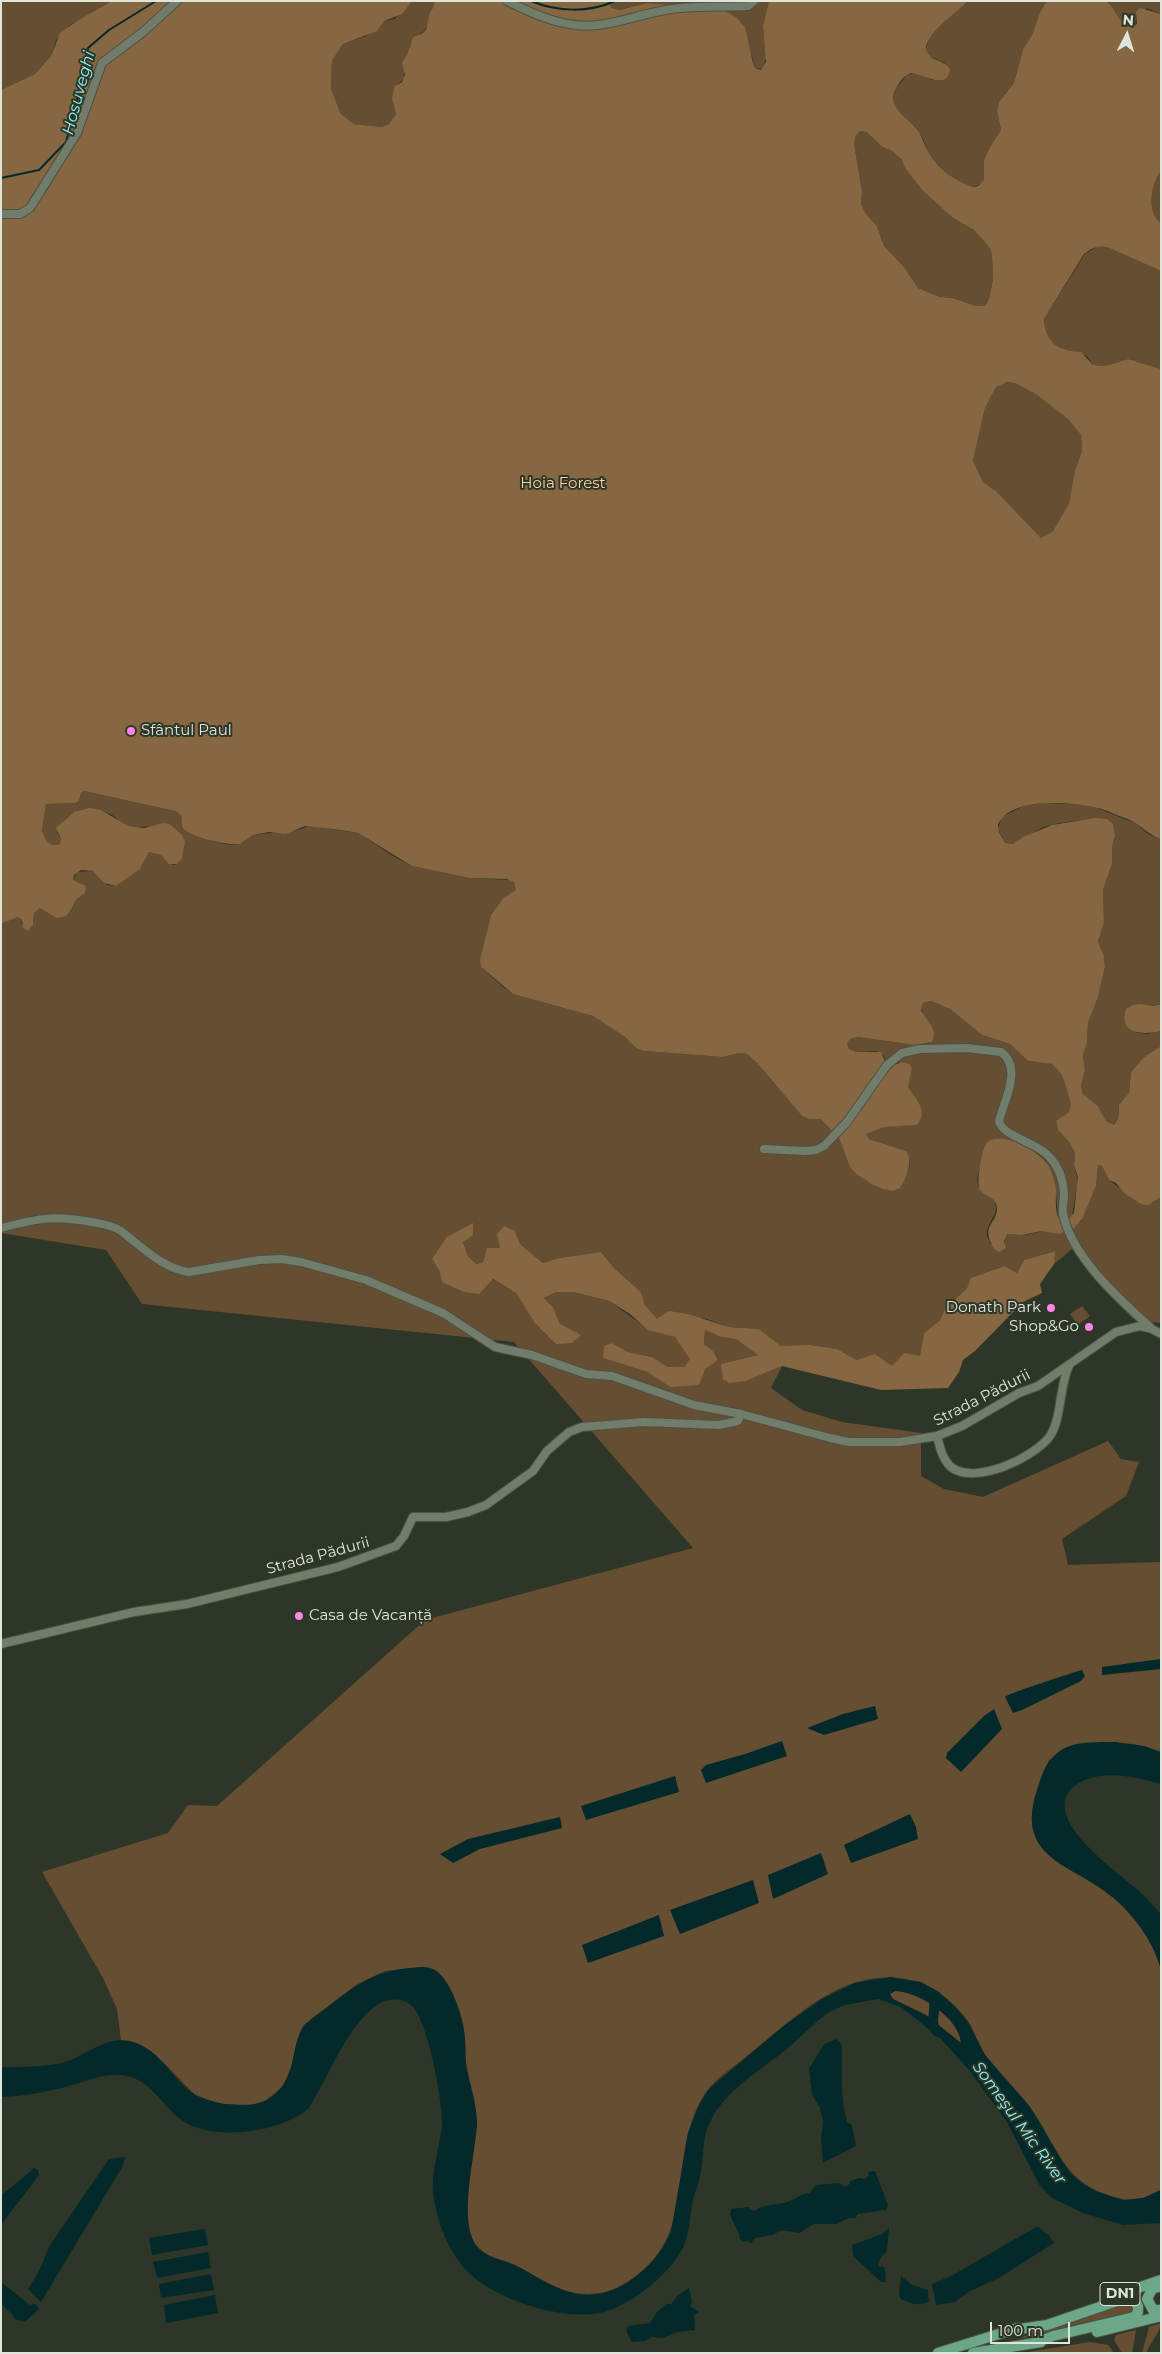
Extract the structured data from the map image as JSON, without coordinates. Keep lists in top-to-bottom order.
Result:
{
  "streets": {
    "main road": ["DN1"],
    "street": ["Strada Pădurii"]
  },
  "water": ["Hosuveghi", "Someşul Mic River"],
  "parks": ["Hoia Forest"],
  "places": [
    "Sfântul Paul",
    "Donath Park",
    "Shop&Go",
    "Casa de Vacanță"
  ],
  "scale_bar": "100 m",
  "north": "top"
}
